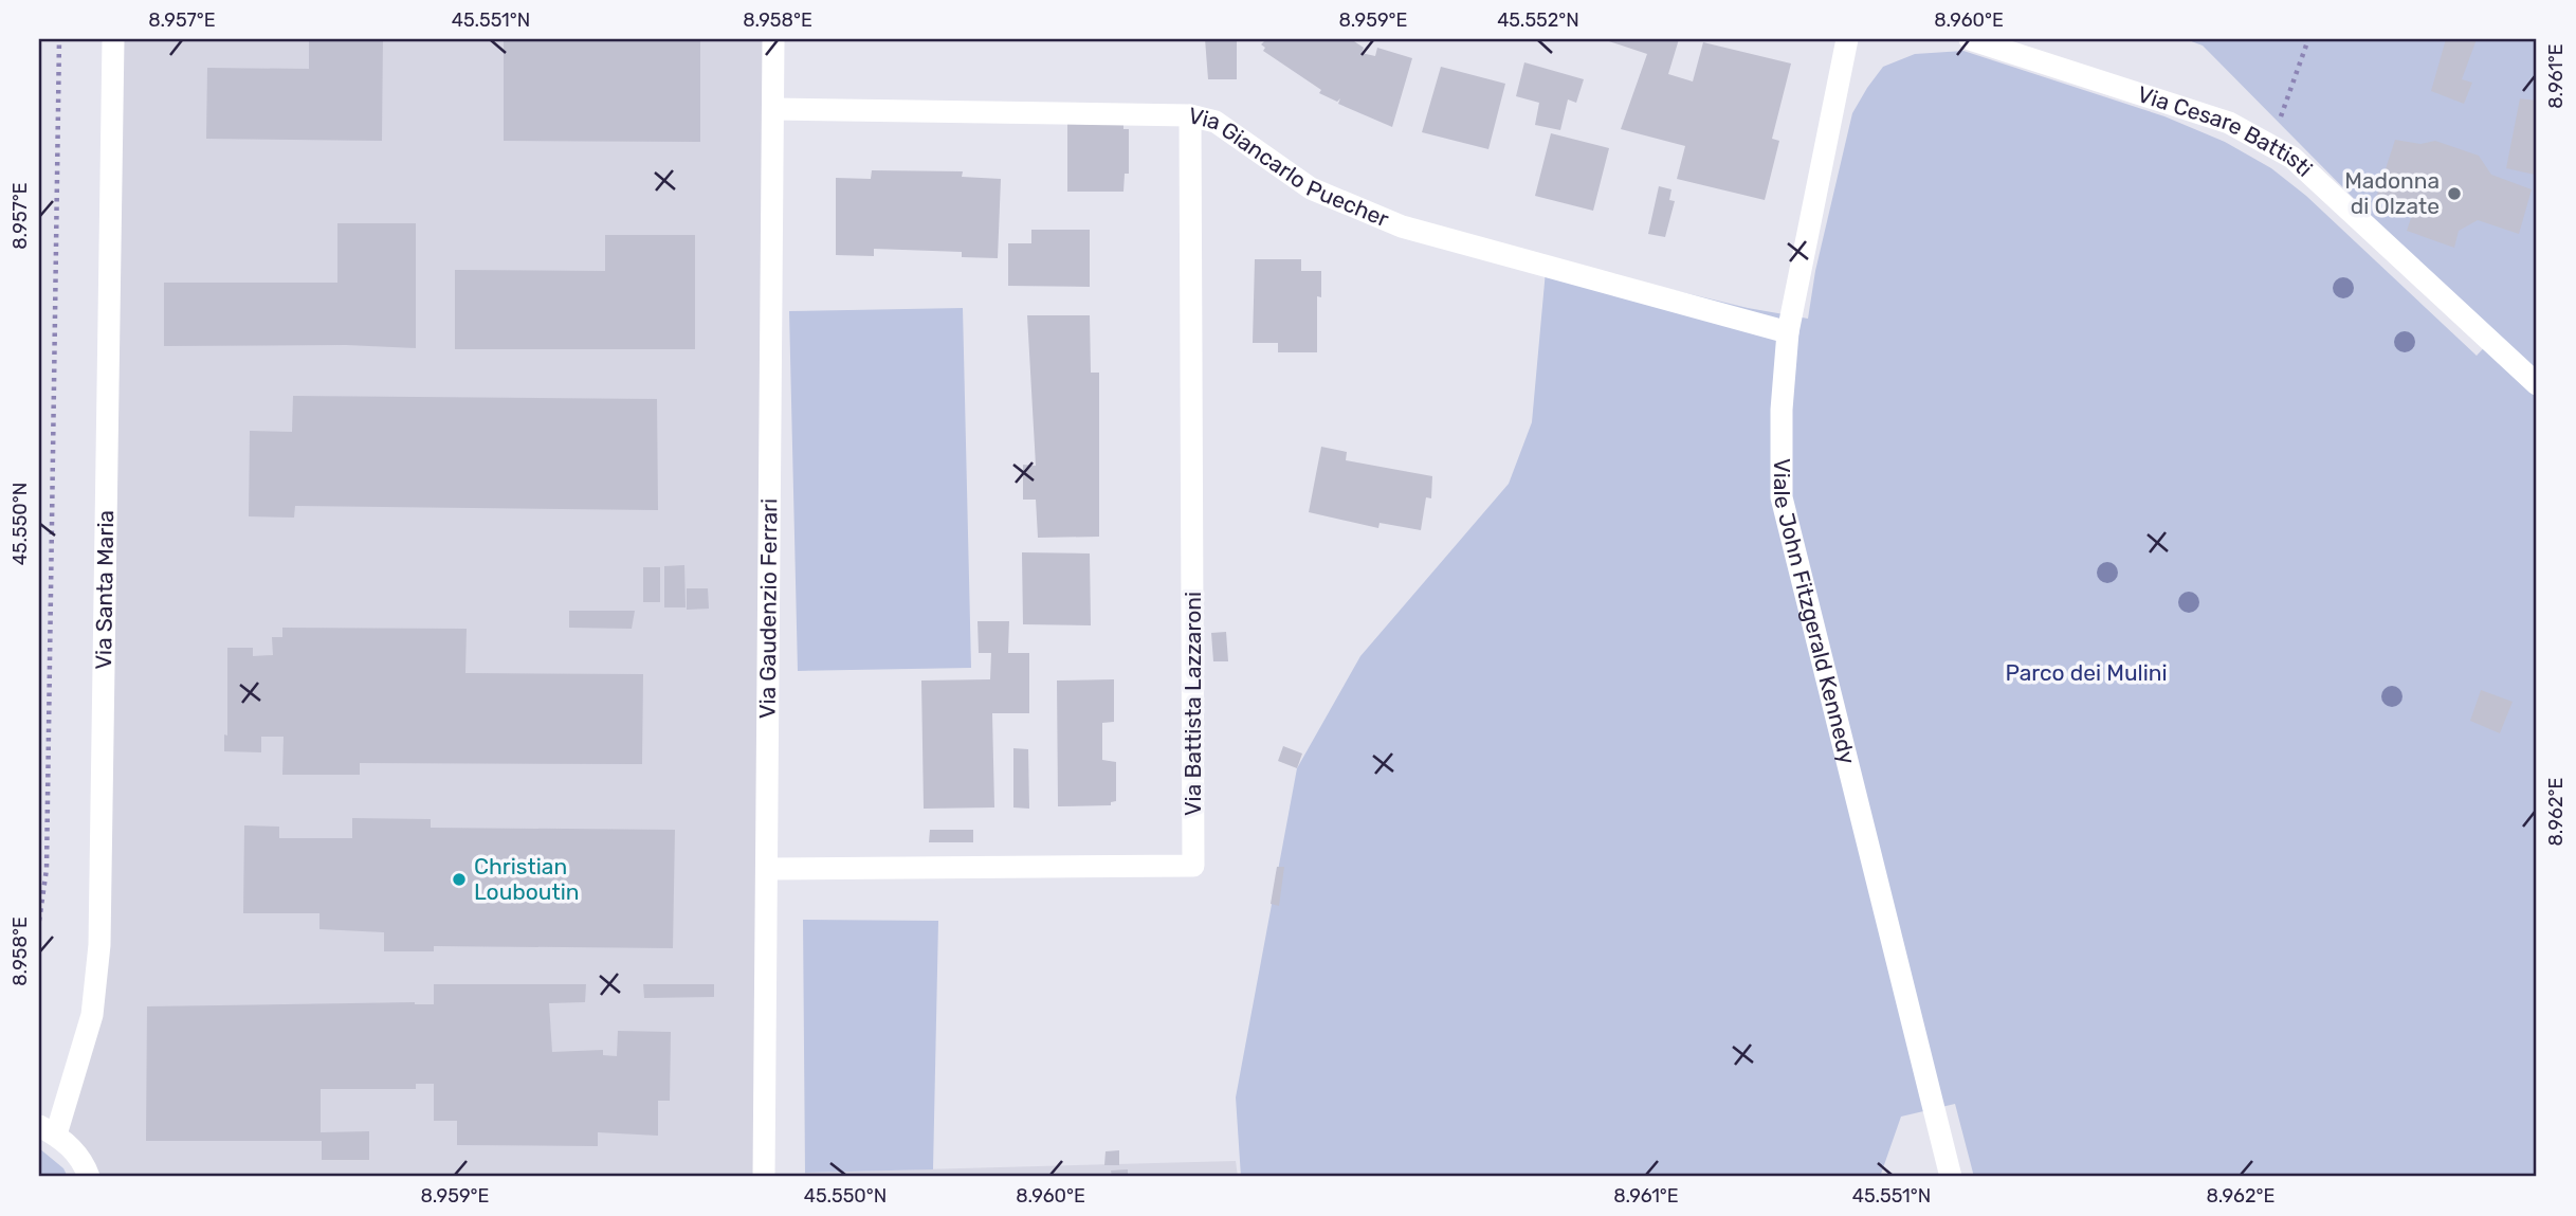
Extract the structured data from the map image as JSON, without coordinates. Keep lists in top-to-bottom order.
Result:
{
  "streets": {
    "street": [
      "Via Cesare Battisti",
      "Via Giancarlo Puecher",
      "Via Santa Maria",
      "Via Gaudenzio Ferrari",
      "Viale John Fitzgerald Kennedy",
      "Via Battista Lazzaroni"
    ]
  },
  "crossings": [
    ["Via Giancarlo Puecher", "Via Gaudenzio Ferrari"],
    ["Via Giancarlo Puecher", "Viale John Fitzgerald Kennedy"],
    ["Via Giancarlo Puecher", "Via Battista Lazzaroni"],
    ["Via Gaudenzio Ferrari", "Via Battista Lazzaroni"]
  ],
  "parks": ["Parco dei Mulini"],
  "places": ["Madonna di Olzate", "Christian Louboutin"],
  "coordinates": [
    "8.957°E",
    "45.551°N",
    "8.958°E",
    "8.959°E",
    "45.552°N",
    "8.960°E",
    "8.961°E",
    "45.550°N",
    "8.962°E"
  ]
}
